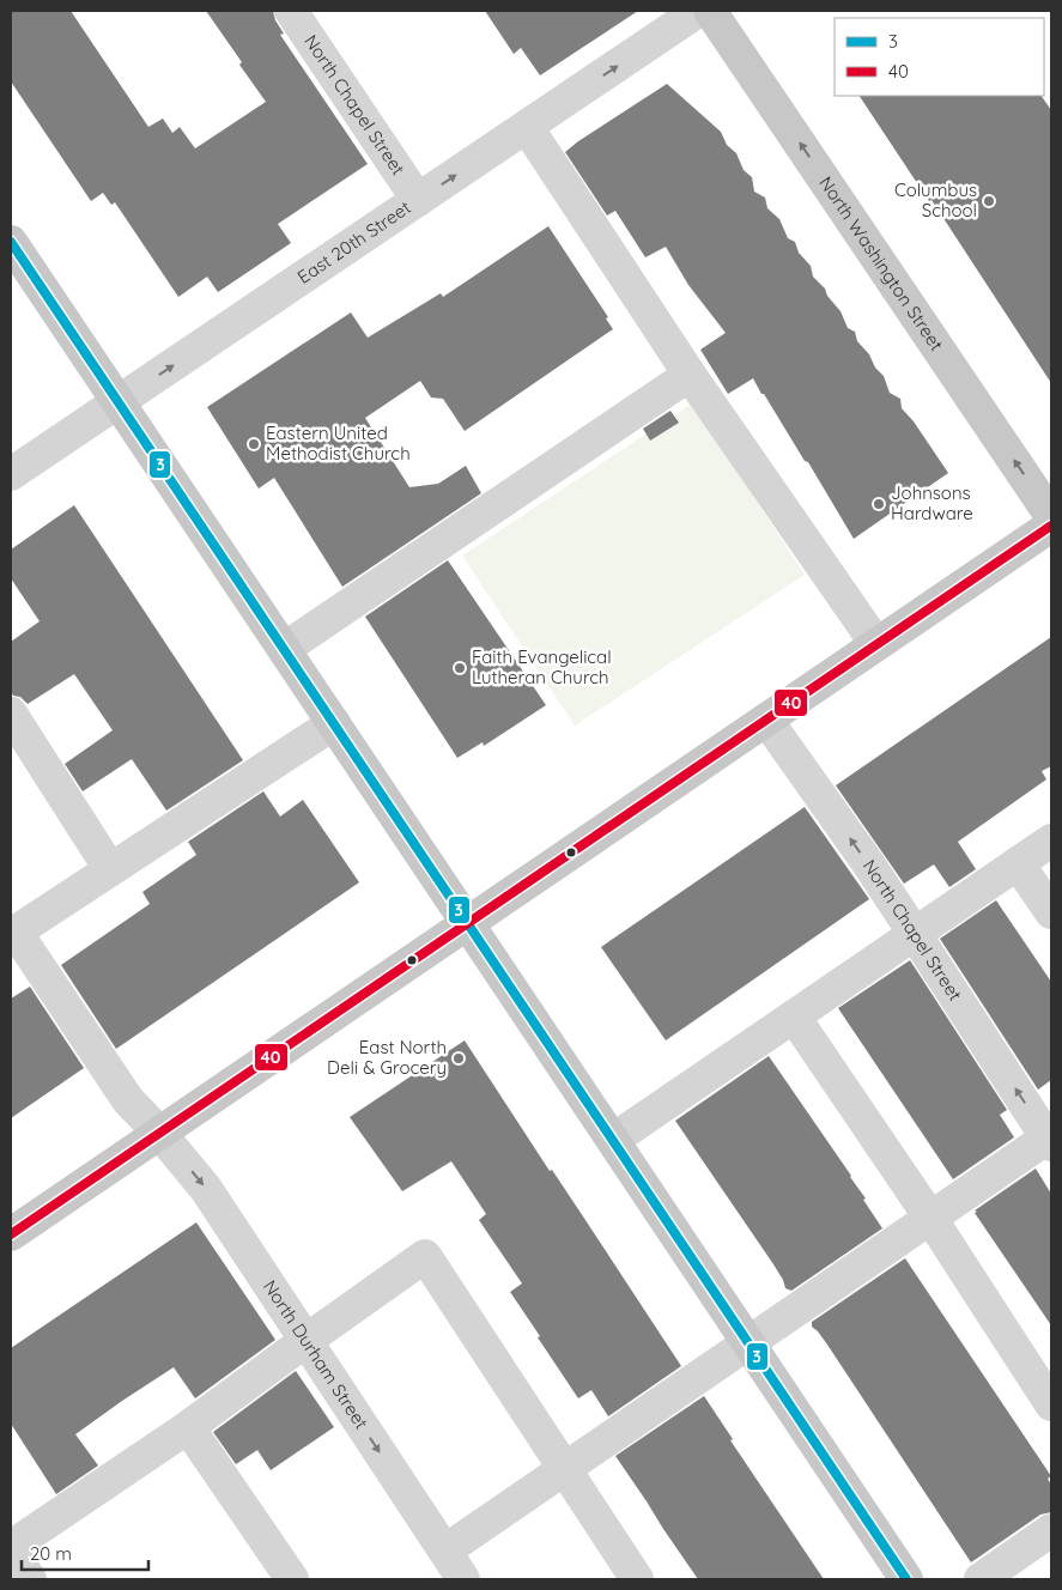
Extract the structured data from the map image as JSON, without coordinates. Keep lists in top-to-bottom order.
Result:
{
  "streets": {
    "main road": ["North Washington Street"],
    "street": ["North Chapel Street", "East 20th Street", "North Durham Street"]
  },
  "crossings": [
    ["North Chapel Street", "East 20th Street"]
  ],
  "one_way": ["East 20th Street", "North Washington Street"],
  "places": [
    "Columbus School",
    "Eastern United Methodist Church",
    "Johnsons Hardware",
    "Faith Evangelical Lutheran Church",
    "East North Deli & Grocery"
  ],
  "lines": ["transit line 3", "transit line 40"],
  "legend": ["3", "40"],
  "scale_bar": "20 m"
}
